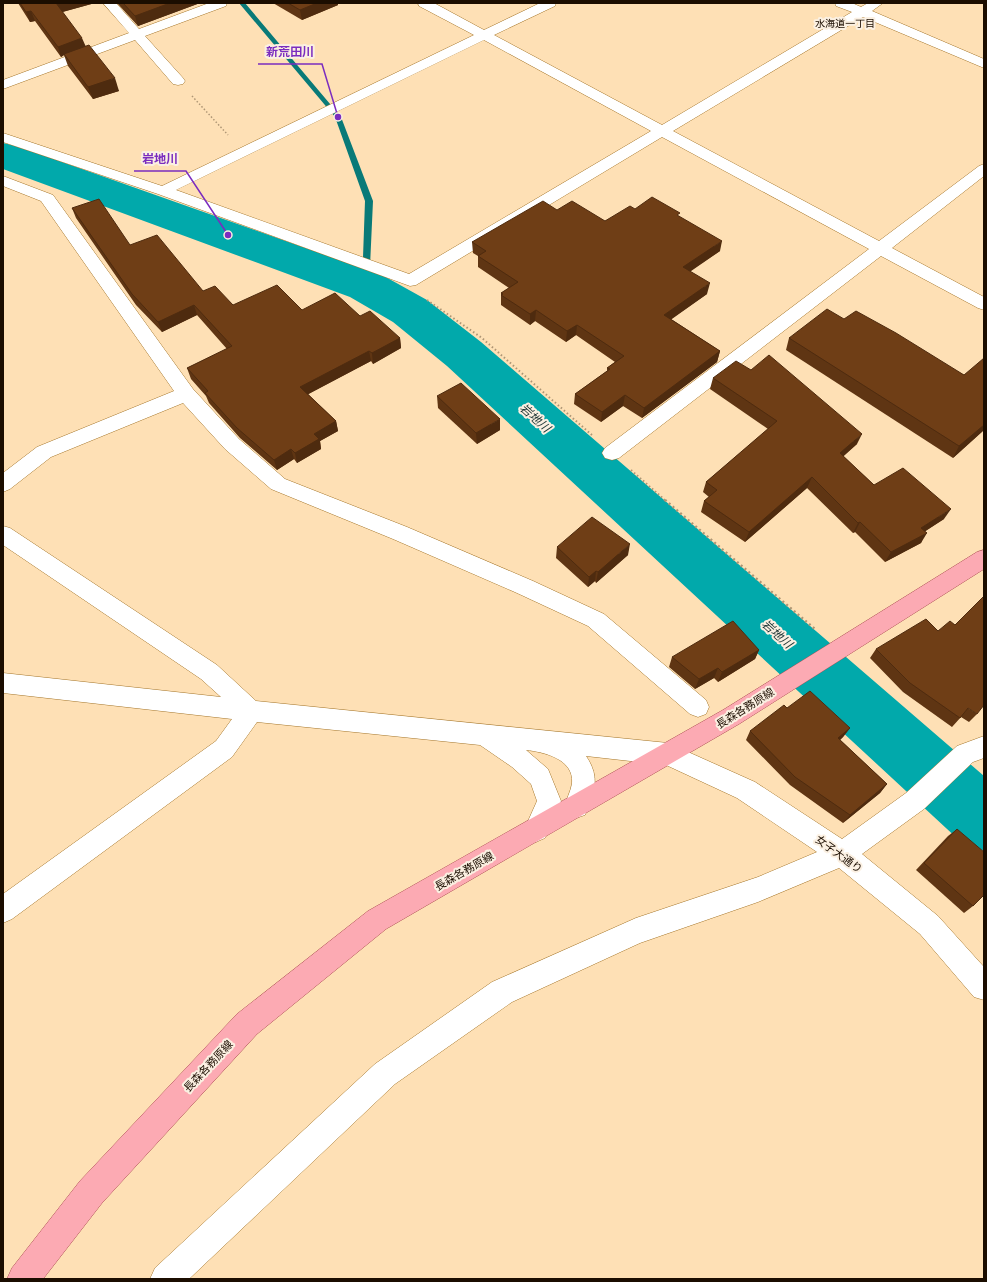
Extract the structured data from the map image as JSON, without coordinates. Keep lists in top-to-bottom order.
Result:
{
  "streets": {
    "main road": ["長森各務原線"],
    "street": ["女子大通り"]
  },
  "crossings": [
    ["長森各務原線", "女子大通り"]
  ],
  "districts": ["水海道一丁目"],
  "water": ["岩地川"],
  "places": ["新荒田川", "岩地川"]
}
